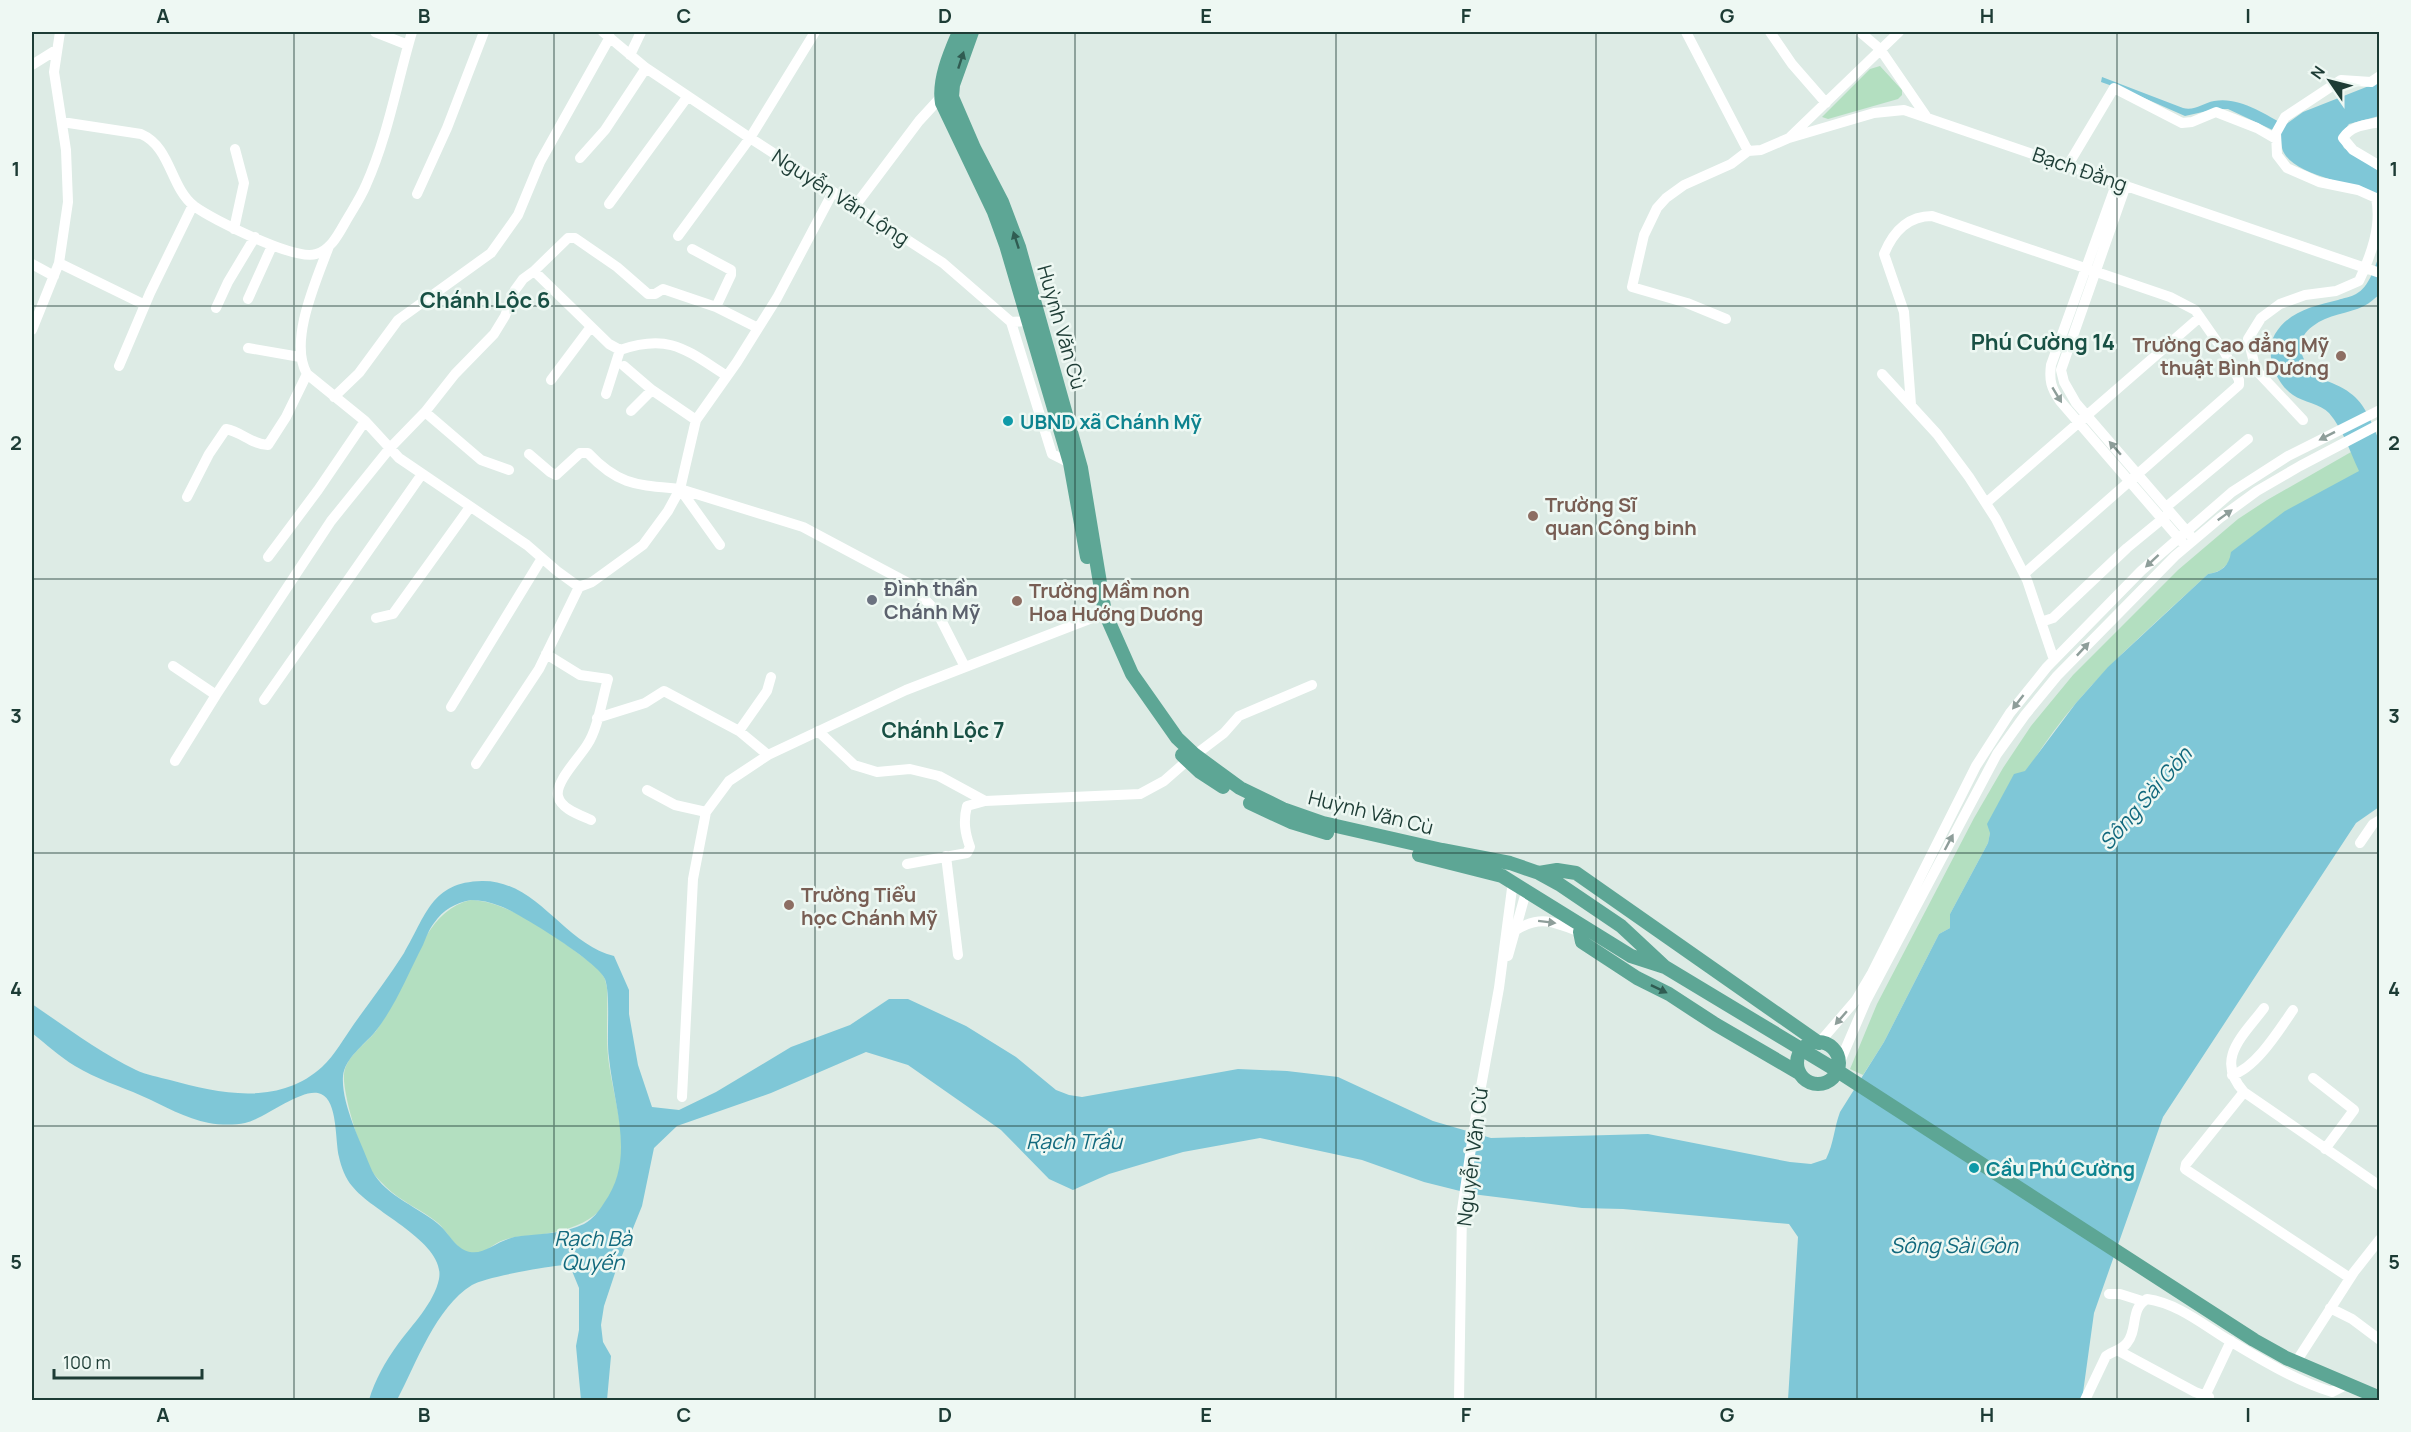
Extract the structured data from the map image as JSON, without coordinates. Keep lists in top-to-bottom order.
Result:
{
  "streets": {
    "main road": ["Huỳnh Văn Cù"],
    "street": ["Bạch Đằng", "Nguyễn Văn Lộng", "Nguyễn Văn Cừ"]
  },
  "districts": ["Chánh Lộc 6", "Phú Cường 14", "Chánh Lộc 7"],
  "water": ["Sông Sài Gòn", "Rạch Trầu", "Rạch Bà Quyến"],
  "places": [
    "Trường Cao đẳng Mỹ thuật Bình Dương",
    "UBND xã Chánh Mỹ",
    "Trường Sĩ quan Công binh",
    "Đình thần Chánh Mỹ",
    "Trường Mầm non Hoa Hướng Dương",
    "Trường Tiểu học Chánh Mỹ",
    "Cầu Phú Cường"
  ],
  "scale_bar": "100 m",
  "north": "top left",
  "grid": {
    "columns": [
      "A",
      "B",
      "C",
      "D",
      "E",
      "F",
      "G",
      "H",
      "I"
    ],
    "rows": [
      "1",
      "2",
      "3",
      "4",
      "5"
    ]
  }
}
